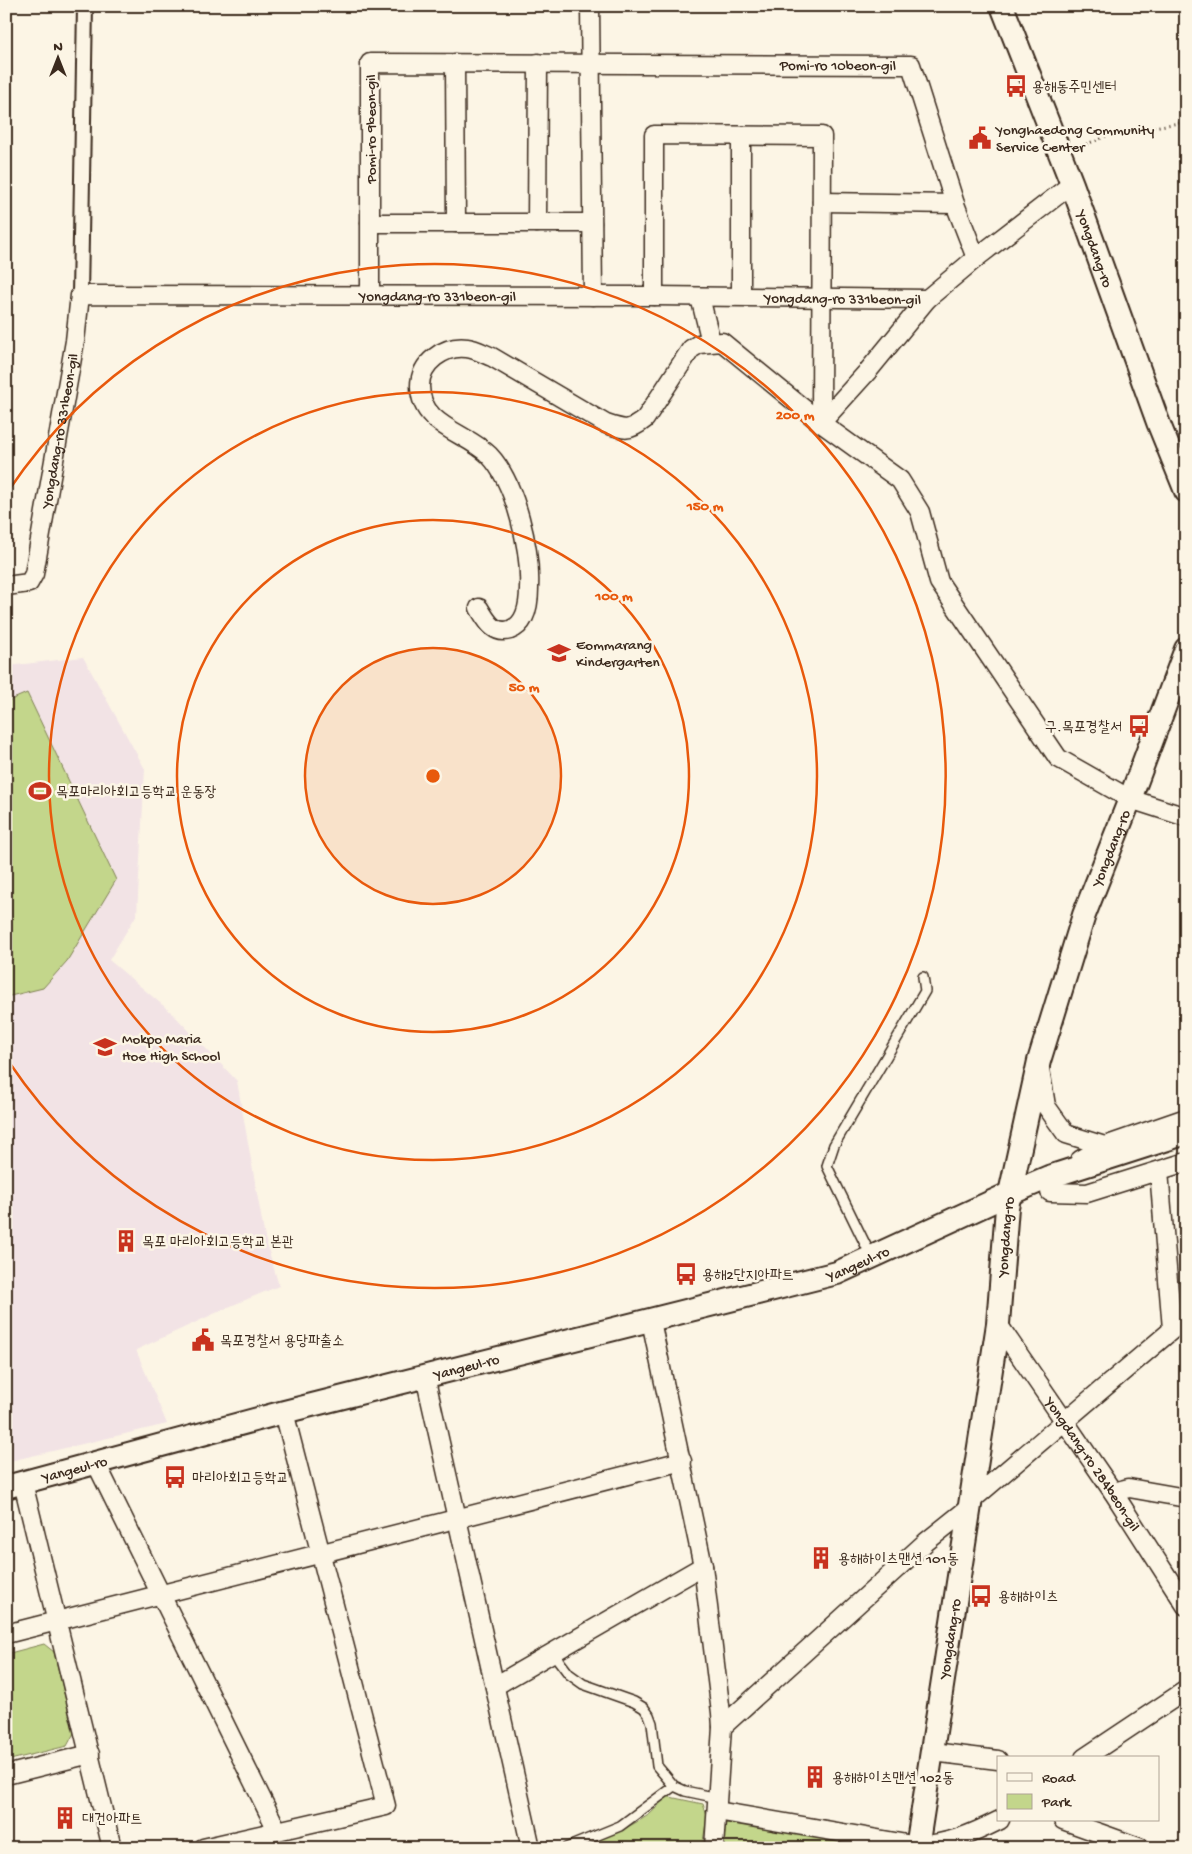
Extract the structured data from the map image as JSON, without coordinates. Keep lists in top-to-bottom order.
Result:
{
  "streets": {
    "street": [
      "Pomi-ro 10beon-gil",
      "Pomi-ro 9beon-gil",
      "Yongdang-ro",
      "Yongdang-ro 331beon-gil",
      "Yangeul-ro",
      "Yongdang-ro 284beon-gil"
    ]
  },
  "crossings": [
    ["Pomi-ro 10beon-gil", "Pomi-ro 9beon-gil"],
    ["Pomi-ro 10beon-gil", "Yongdang-ro 331beon-gil"],
    ["Pomi-ro 9beon-gil", "Yongdang-ro 331beon-gil"],
    ["Yongdang-ro", "Yongdang-ro 331beon-gil"],
    ["Yongdang-ro", "Yangeul-ro"],
    ["Yongdang-ro", "Yongdang-ro 284beon-gil"]
  ],
  "places": {
    "bus stop": [
      "용해동주민센터",
      "구.목포경찰서",
      "용해2단지아파트",
      "마리아회고등학교",
      "용해하이츠"
    ],
    "public building": ["Yonghaedong Community Service Center", "목포경찰서 용당파출소"],
    "school or university": ["Eommarang Kindergarten", "Mokpo Maria Hoe High School"],
    "sports": ["목포마리아회고등학교 운동장"],
    "building": [
      "목포 마리아회고등학교 본관",
      "용해하이츠맨션 101동",
      "용해하이츠맨션 102동",
      "대건아파트"
    ]
  },
  "legend": ["Road", "Park"],
  "north": "top",
  "rings": [
    "200 m",
    "150 m",
    "100 m",
    "50 m"
  ]
}
